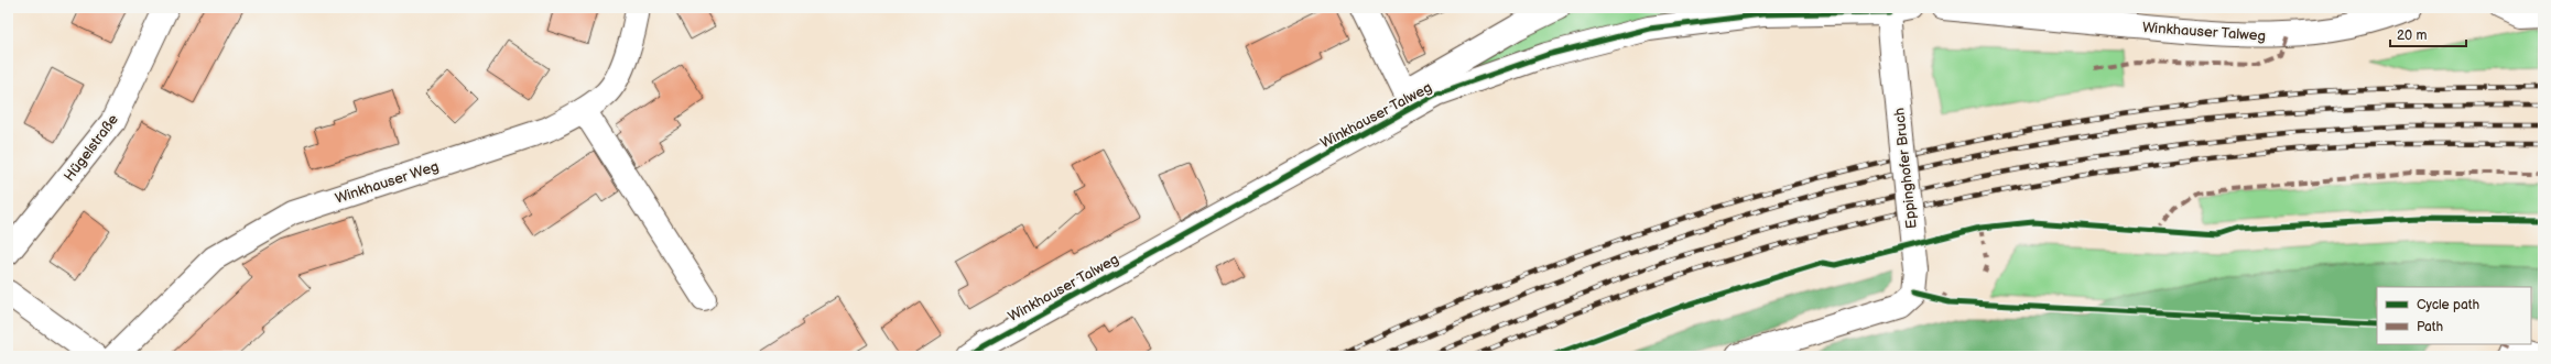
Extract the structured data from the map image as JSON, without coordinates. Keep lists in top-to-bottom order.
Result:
{
  "streets": {
    "street": [
      "Winkhauser Talweg",
      "Hügelstraße",
      "Eppinghofer Bruch",
      "Winkhauser Weg"
    ]
  },
  "crossings": [
    ["Winkhauser Talweg", "Eppinghofer Bruch"]
  ],
  "legend": ["Cycle path", "Path"],
  "scale_bar": "20 m"
}
